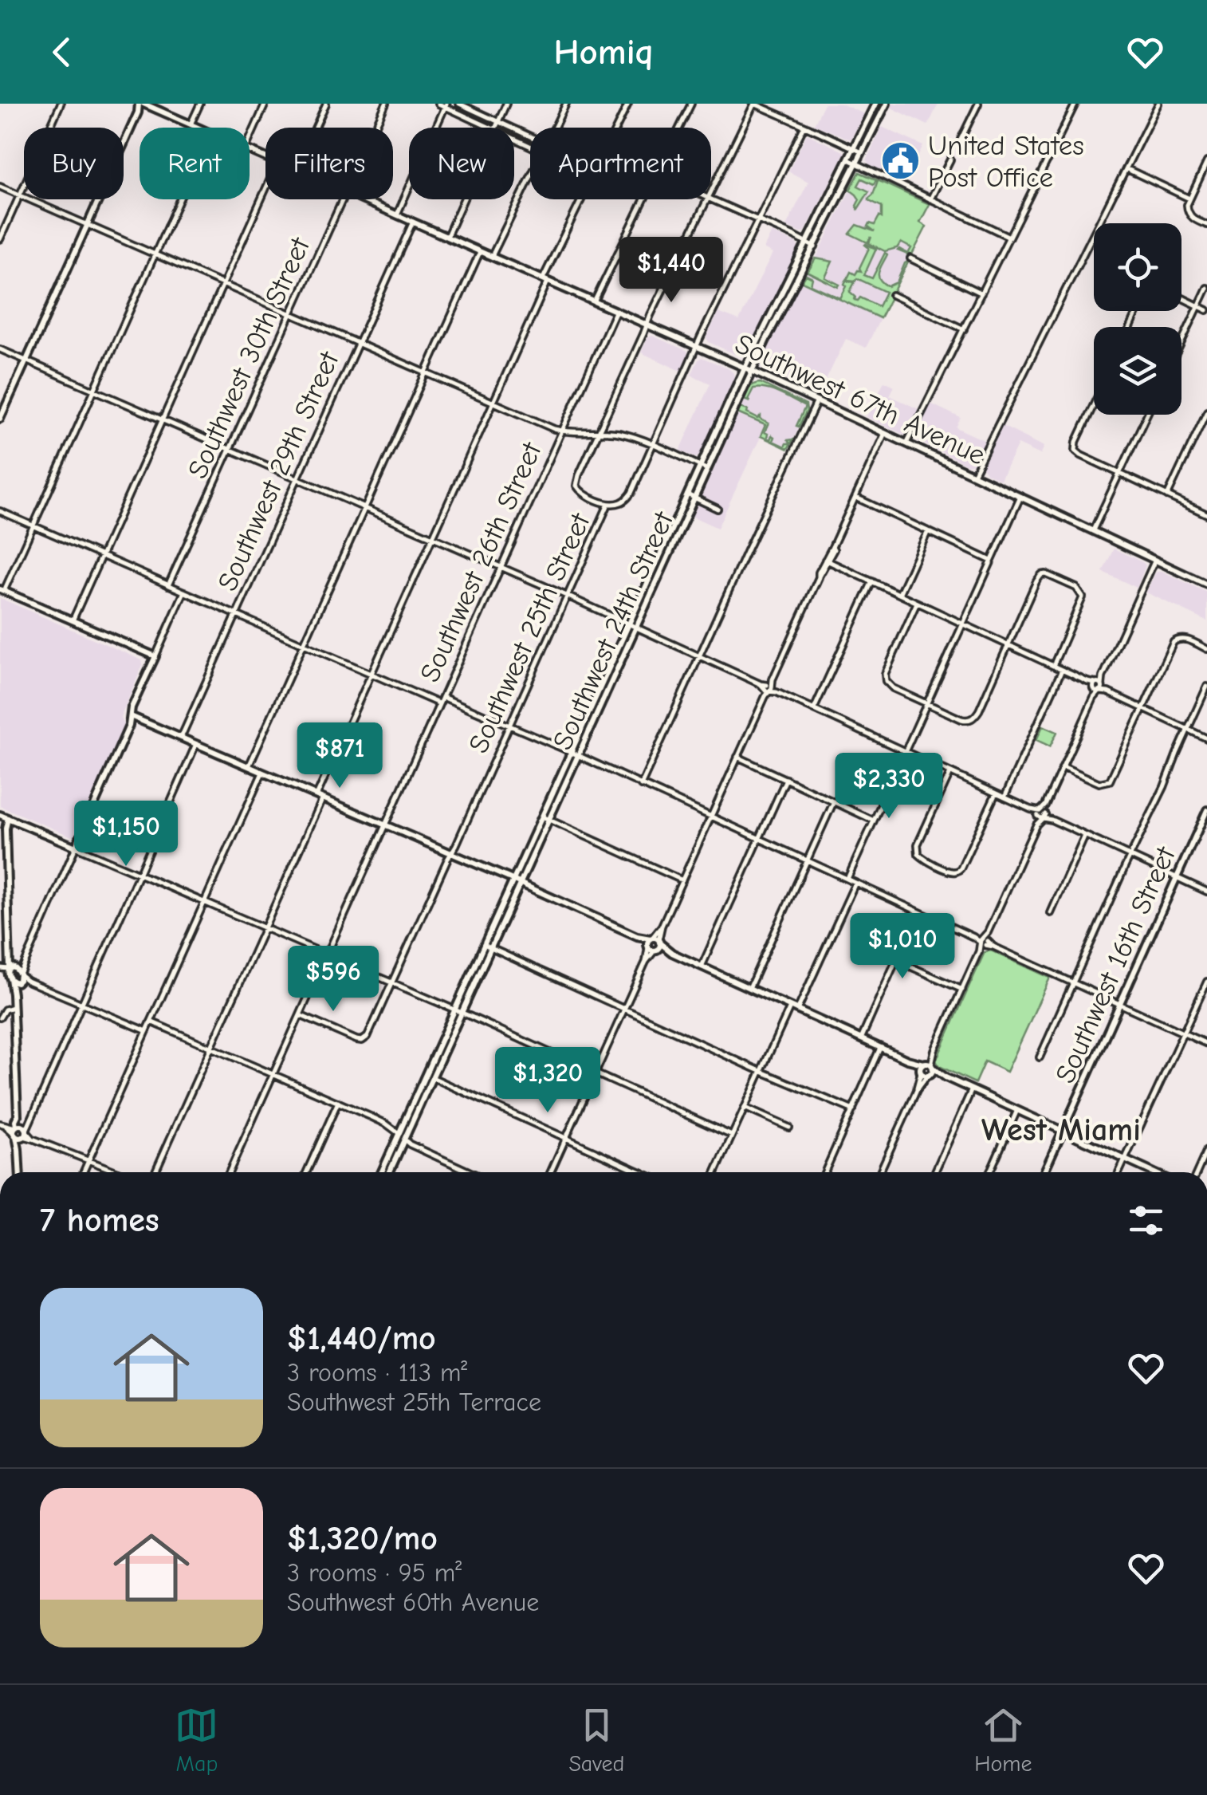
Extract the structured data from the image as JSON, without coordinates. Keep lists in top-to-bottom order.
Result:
{
  "streets": {
    "main road": ["Southwest 67th Avenue", "Southwest 24th Street", "Southwest 16th Street"],
    "street": [
      "Southwest 30th Street",
      "Southwest 29th Street",
      "Southwest 26th Street",
      "Southwest 25th Street"
    ]
  },
  "crossings": [
    ["Southwest 67th Avenue", "Southwest 29th Street"],
    ["Southwest 67th Avenue", "Southwest 26th Street"],
    ["Southwest 67th Avenue", "Southwest 24th Street"],
    ["Southwest 67th Avenue", "Southwest 25th Street"],
    ["Southwest 26th Street", "Southwest 25th Street"]
  ],
  "districts": ["West Miami"],
  "places": {
    "public building": ["United States Post Office"]
  },
  "page": {
    "header": "Homiq",
    "chip": [
      "Buy",
      "Rent",
      "Filters",
      "New",
      "Apartment"
    ],
    "price": [
      "$1,440",
      "$871",
      "$2,330",
      "$1,150",
      "$1,010",
      "$596",
      "$1,320"
    ],
    "heading": "7 homes",
    "list": [
      {
        "name": "$1,440/mo",
        "note": "3 rooms · 113 m² · Southwest 25th Terrace"
      },
      {
        "name": "$1,320/mo",
        "note": "3 rooms · 95 m² · Southwest 60th Avenue"
      }
    ],
    "tabs": ["Map", "Saved", "Home"]
  }
}
